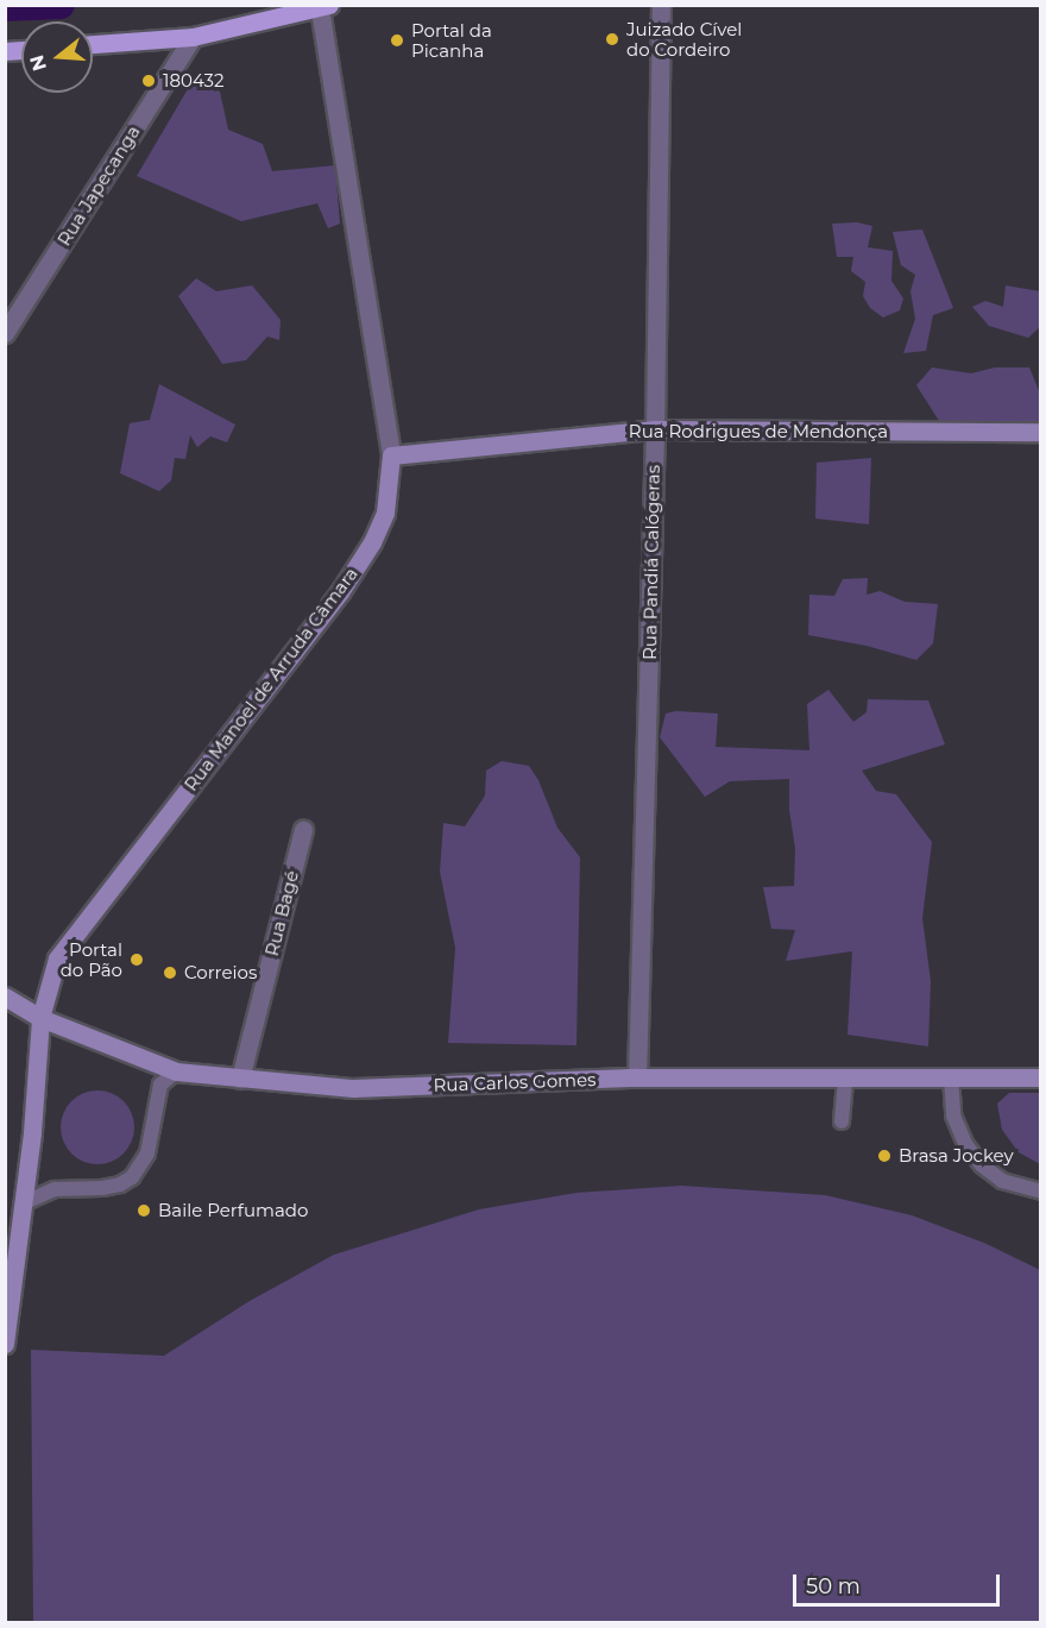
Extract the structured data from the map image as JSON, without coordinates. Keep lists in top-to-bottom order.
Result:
{
  "streets": {
    "main road": ["Rua Rodrigues de Mendonça", "Rua Manoel de Arruda Câmara", "Rua Carlos Gomes"],
    "street": ["Rua Japecanga", "Rua Pandiá Calógeras", "Rua Bagé"]
  },
  "crossings": [
    ["Rua Rodrigues de Mendonça", "Rua Pandiá Calógeras"],
    ["Rua Rodrigues de Mendonça", "Rua Manoel de Arruda Câmara"],
    ["Rua Pandiá Calógeras", "Rua Carlos Gomes"],
    ["Rua Manoel de Arruda Câmara", "Rua Carlos Gomes"],
    ["Rua Bagé", "Rua Carlos Gomes"]
  ],
  "places": [
    "Juizado Cível do Cordeiro",
    "Portal da Picanha",
    "180432",
    "Portal do Pão",
    "Correios",
    "Brasa Jockey",
    "Baile Perfumado"
  ],
  "scale_bar": "50 m",
  "north": "left"
}
